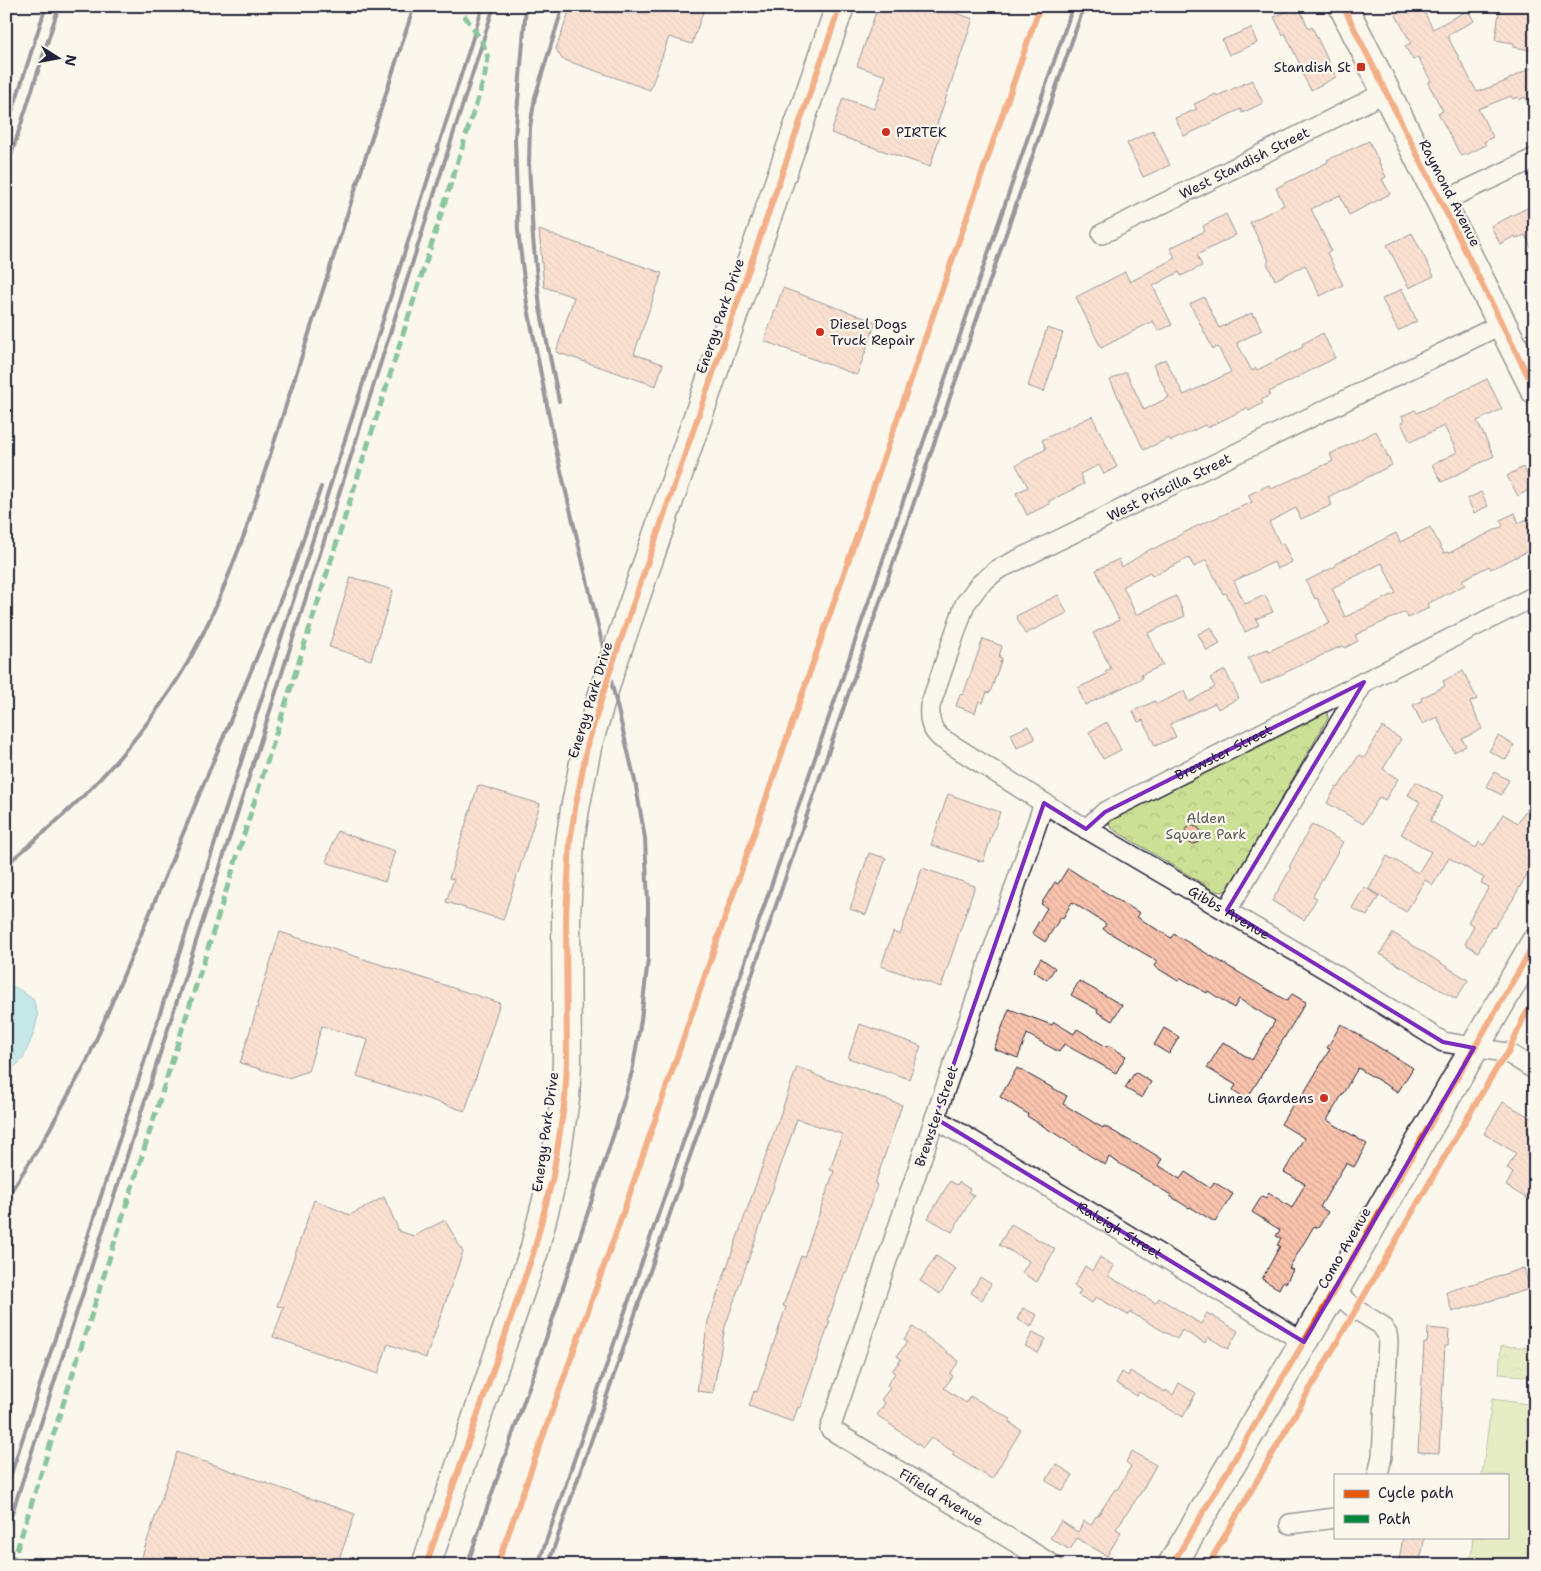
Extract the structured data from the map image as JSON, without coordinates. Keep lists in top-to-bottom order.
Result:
{
  "streets": {
    "street": [
      "West Standish Street",
      "Raymond Avenue",
      "Energy Park Drive",
      "West Priscilla Street",
      "Brewster Street",
      "Gibbs Avenue",
      "Raleigh Street",
      "Como Avenue",
      "Fifield Avenue"
    ]
  },
  "crossings": [
    ["West Standish Street", "Raymond Avenue"],
    ["Raymond Avenue", "West Priscilla Street"],
    ["West Priscilla Street", "Gibbs Avenue"],
    ["Brewster Street", "Gibbs Avenue"],
    ["Brewster Street", "Raleigh Street"],
    ["Brewster Street", "Fifield Avenue"],
    ["Gibbs Avenue", "Como Avenue"],
    ["Raleigh Street", "Como Avenue"]
  ],
  "parks": ["Alden Square Park"],
  "places": {
    "transit": ["Standish St"],
    "other": ["PIRTEK", "Diesel Dogs Truck Repair", "Linnea Gardens"]
  },
  "legend": ["Cycle path", "Path"],
  "north": "right"
}
